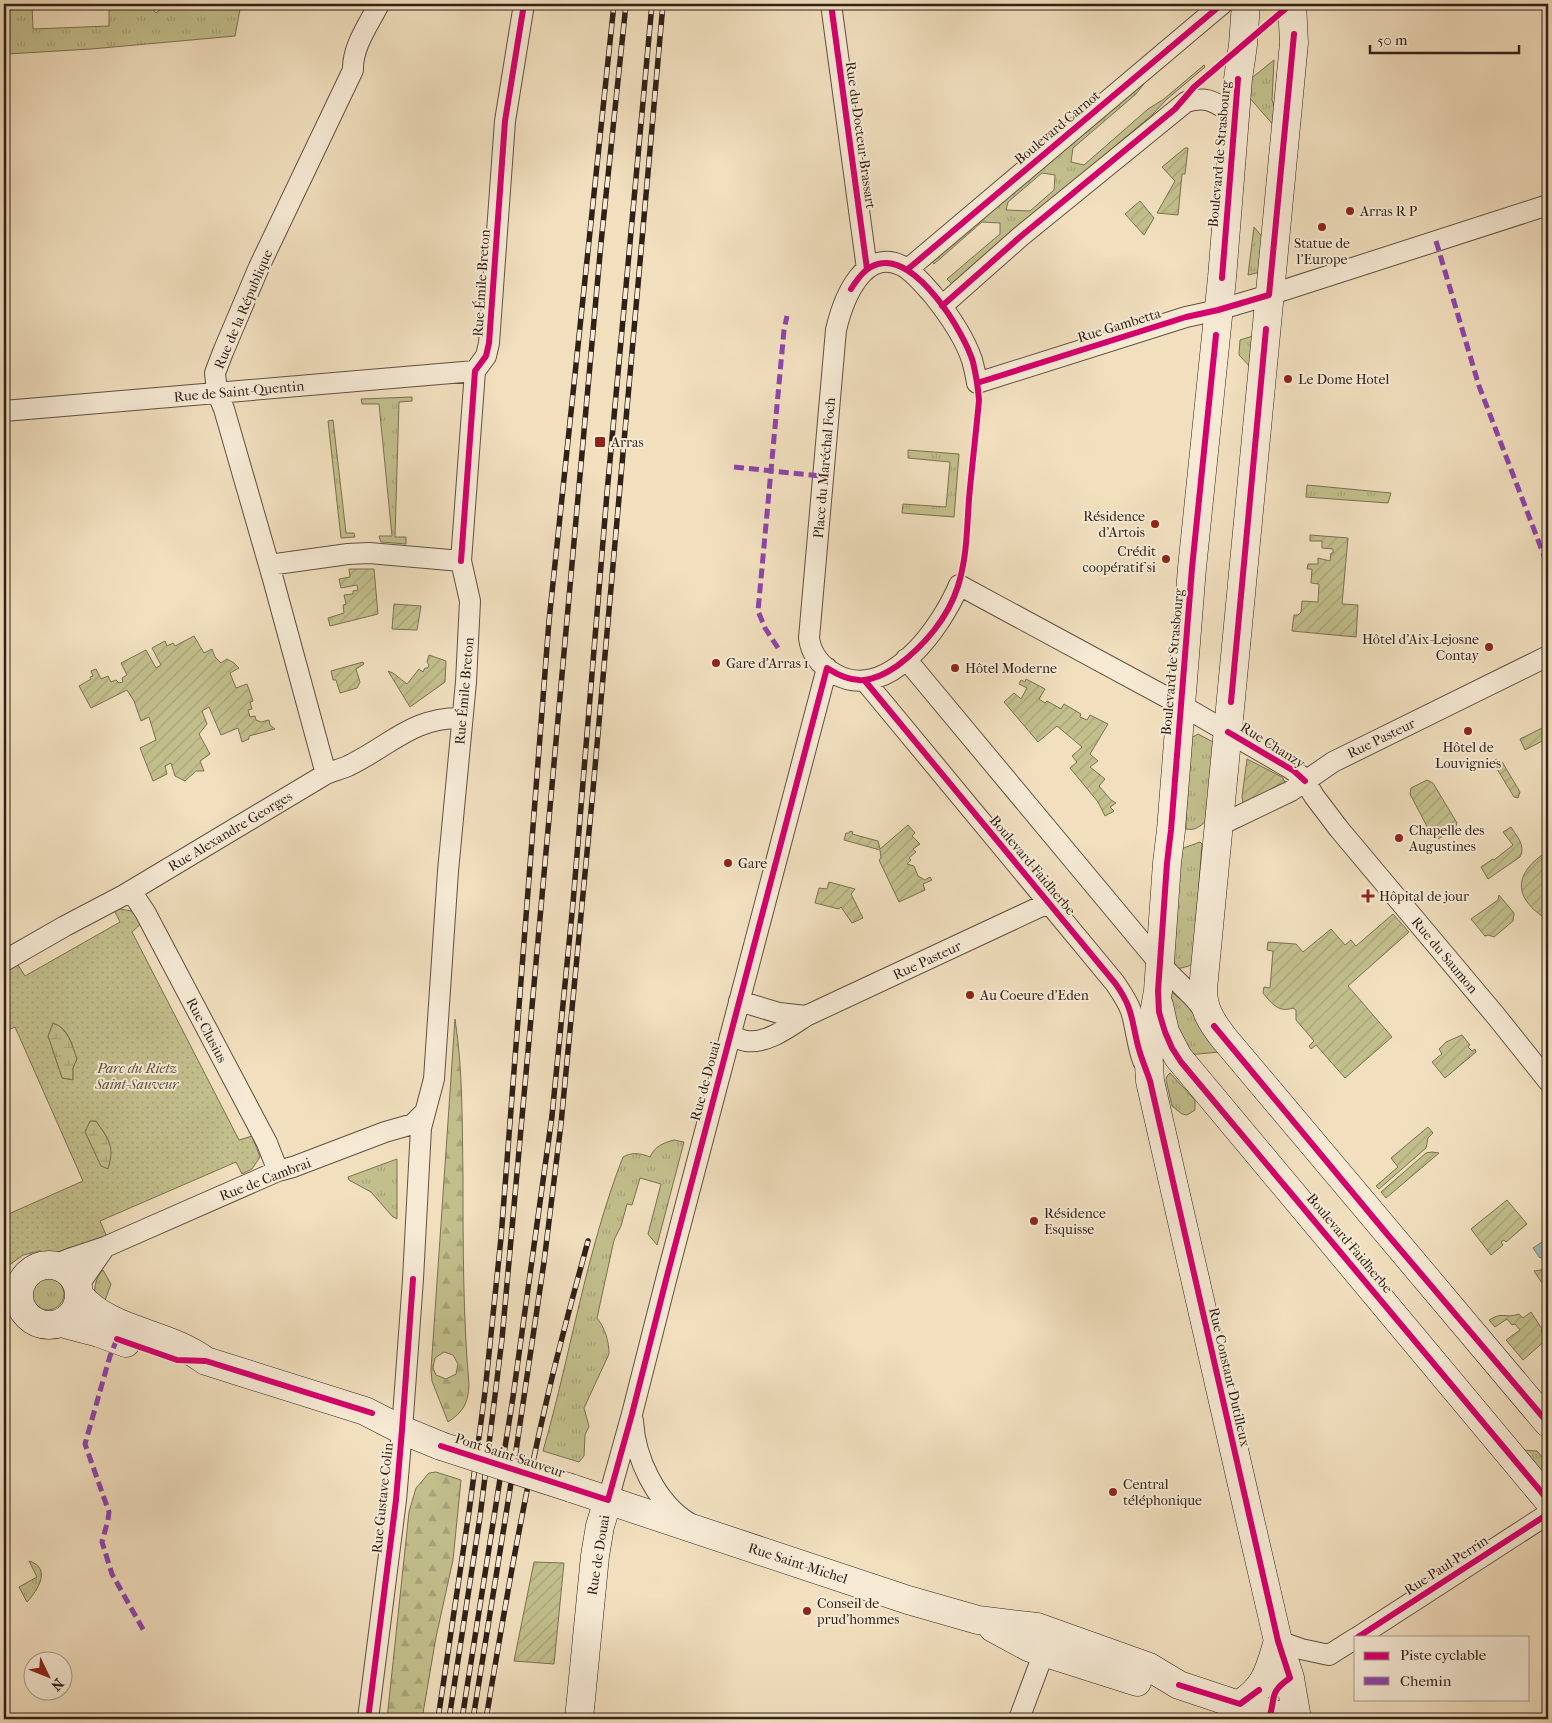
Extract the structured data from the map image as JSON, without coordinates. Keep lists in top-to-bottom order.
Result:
{
  "streets": {
    "main road": [
      "Boulevard de Strasbourg",
      "Boulevard Faidherbe",
      "Rue de Douai",
      "Rue Constant Dutilleux",
      "Pont Saint-Sauveur",
      "Rue Saint-Michel"
    ],
    "street": [
      "Boulevard Carnot",
      "Rue du Docteur Brassart",
      "Rue Émile Breton",
      "Rue de la République",
      "Rue Gambetta",
      "Rue de Saint-Quentin",
      "Place du Maréchal Foch",
      "Rue Pasteur",
      "Rue Chanzy",
      "Rue Alexandre Georges",
      "Rue du Saumon",
      "Rue Clusius",
      "Rue de Cambrai",
      "Rue Gustave Colin",
      "Rue Paul Perrin"
    ]
  },
  "crossings": [
    ["Rue du Docteur Brassart", "Place du Maréchal Foch"],
    ["Boulevard de Strasbourg", "Rue Gambetta"],
    ["Boulevard de Strasbourg", "Rue Chanzy"],
    ["Boulevard de Strasbourg", "Boulevard Faidherbe"],
    ["Boulevard de Strasbourg", "Rue Constant Dutilleux"],
    ["Rue Émile Breton", "Rue de Saint-Quentin"],
    ["Rue Émile Breton", "Rue Alexandre Georges"],
    ["Rue Émile Breton", "Rue de Cambrai"],
    ["Rue Émile Breton", "Rue Gustave Colin"],
    ["Rue de la République", "Rue de Saint-Quentin"],
    ["Rue de la République", "Rue Alexandre Georges"],
    ["Place du Maréchal Foch", "Boulevard Faidherbe"],
    ["Place du Maréchal Foch", "Rue de Douai"],
    ["Rue Pasteur", "Rue Chanzy"],
    ["Rue Pasteur", "Boulevard Faidherbe"],
    ["Rue Pasteur", "Rue du Saumon"],
    ["Rue Pasteur", "Rue de Douai"],
    ["Rue Chanzy", "Rue du Saumon"],
    ["Rue Alexandre Georges", "Rue Clusius"],
    ["Boulevard Faidherbe", "Rue Constant Dutilleux"],
    ["Rue Clusius", "Rue de Cambrai"],
    ["Rue de Douai", "Rue Saint-Michel"],
    ["Rue de Cambrai", "Rue Gustave Colin"],
    ["Rue Constant Dutilleux", "Rue Saint-Michel"],
    ["Rue Constant Dutilleux", "Rue Paul Perrin"],
    ["Pont Saint-Sauveur", "Rue Gustave Colin"],
    ["Pont Saint-Sauveur", "Rue Saint-Michel"]
  ],
  "parks": ["Parc du Rietz Saint-Sauveur"],
  "places": {
    "other": [
      "Arras R P",
      "Statue de l'Europe",
      "Le Dome Hotel",
      "Résidence d'Artois",
      "Crédit coopératif si",
      "Hôtel d'Aix-Lejosne Contay",
      "Gare d'Arras 1",
      "Hôtel Moderne",
      "Hôtel de Louvignies",
      "Chapelle des Augustines",
      "Gare",
      "Au Coeure d'Eden",
      "Résidence Esquisse",
      "Central téléphonique",
      "Conseil de prud'hommes"
    ],
    "transit": ["Arras"],
    "health": ["Hôpital de jour"]
  },
  "legend": ["Piste cyclable", "Chemin"],
  "scale_bar": "50 m",
  "north": "bottom right"
}
